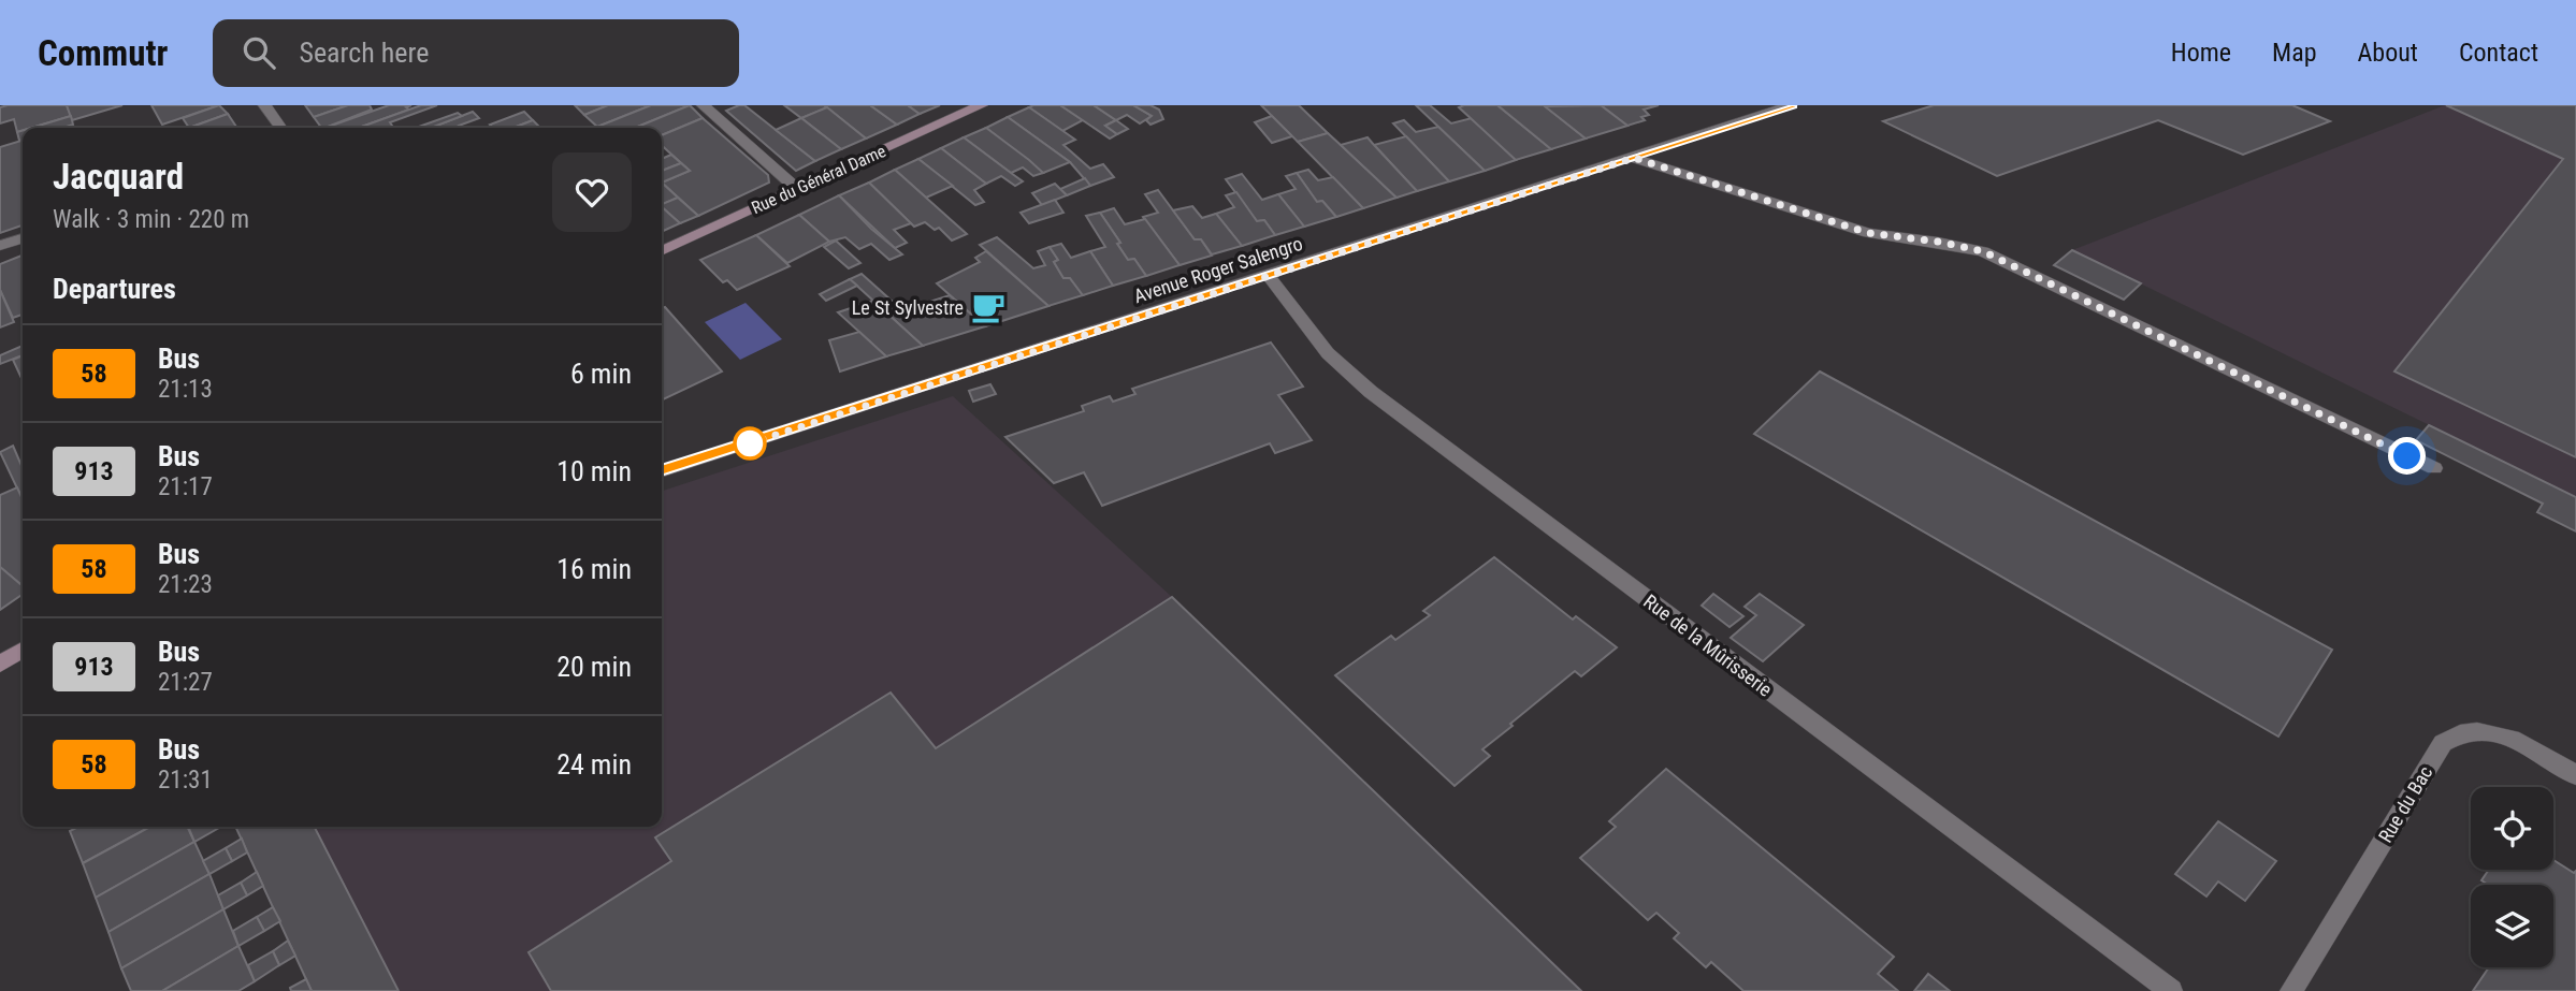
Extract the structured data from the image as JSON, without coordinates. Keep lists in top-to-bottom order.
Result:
{
  "streets": {
    "street": [
      "Rue du Général Dame",
      "Avenue Roger Salengro",
      "Rue de la Mûrisserie",
      "Rue du Bac"
    ]
  },
  "crossings": [
    ["Avenue Roger Salengro", "Rue de la Mûrisserie"]
  ],
  "places": {
    "cafe": ["Le St Sylvestre"]
  },
  "lines": ["bus line 58"],
  "page": {
    "header": "Commutr",
    "search": "Search here",
    "nav": [
      "Home",
      "Map",
      "About",
      "Contact"
    ],
    "heading": [
      ["Jacquard", "Walk · 3 min · 220 m"],
      "Departures"
    ],
    "list": [
      {
        "mark": "58",
        "name": "Bus",
        "note": "21:13",
        "value": "6 min"
      },
      {
        "mark": "913",
        "name": "Bus",
        "note": "21:17",
        "value": "10 min"
      },
      {
        "mark": "58",
        "name": "Bus",
        "note": "21:23",
        "value": "16 min"
      },
      {
        "mark": "913",
        "name": "Bus",
        "note": "21:27",
        "value": "20 min"
      },
      {
        "mark": "58",
        "name": "Bus",
        "note": "21:31",
        "value": "24 min"
      }
    ]
  }
}
